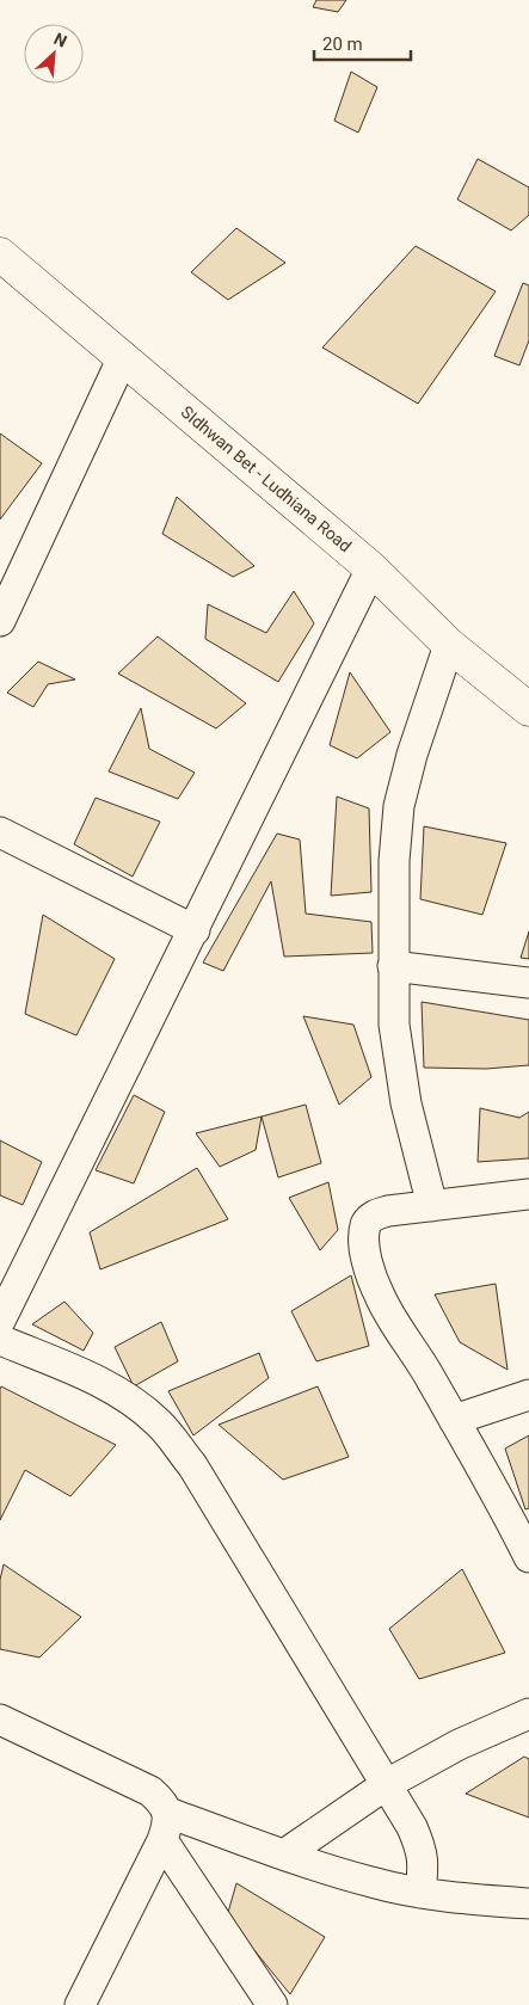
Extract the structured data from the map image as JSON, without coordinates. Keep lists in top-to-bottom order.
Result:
{
  "streets": {
    "main road": ["SIdhwan Bet - Ludhiana Road"]
  },
  "scale_bar": "20 m",
  "north": "top right"
}
